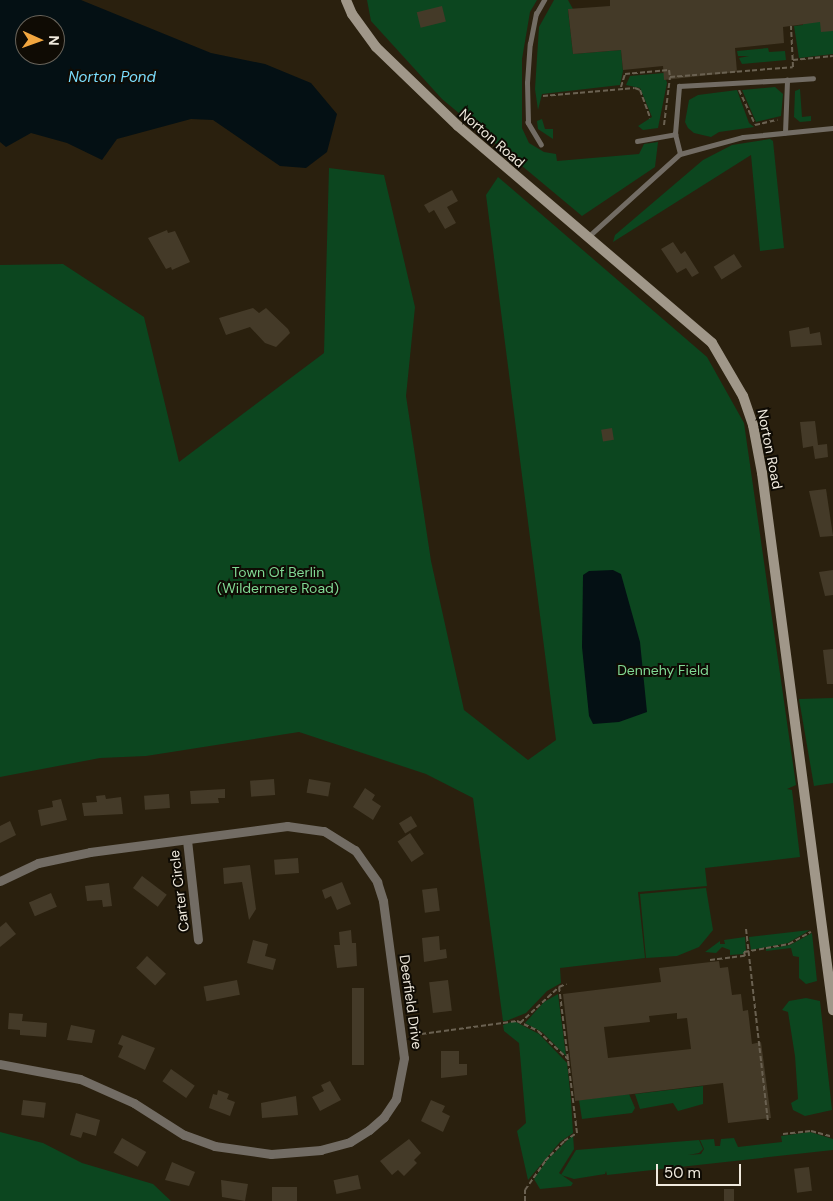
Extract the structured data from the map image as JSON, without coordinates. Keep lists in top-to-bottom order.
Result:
{
  "streets": {
    "main road": ["Norton Road"],
    "street": ["Carter Circle", "Deerfield Drive"]
  },
  "crossings": [
    ["Carter Circle", "Deerfield Drive"]
  ],
  "water": ["Norton Pond"],
  "parks": ["Town Of Berlin (Wildermere Road)", "Dennehy Field"],
  "scale_bar": "50 m",
  "north": "right"
}
